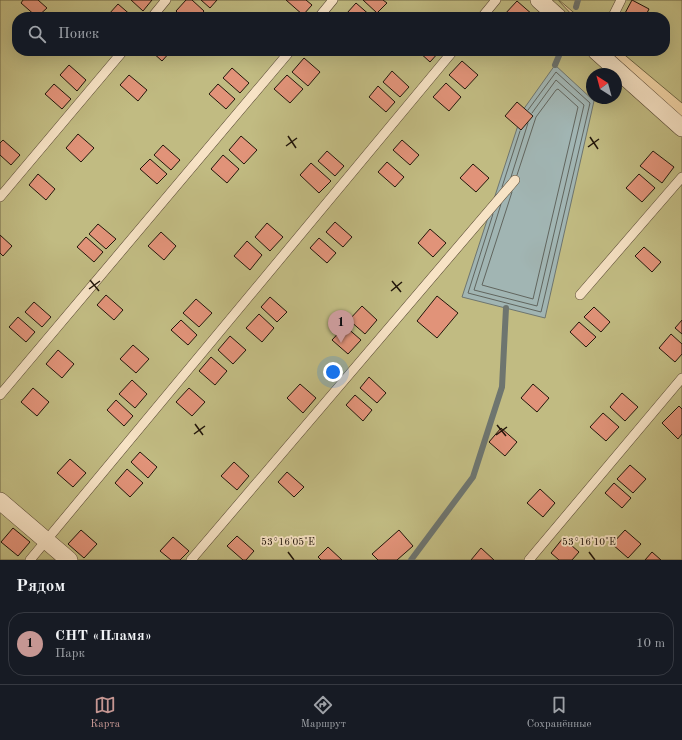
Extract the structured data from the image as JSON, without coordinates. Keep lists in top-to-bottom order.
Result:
{
  "north": "top left",
  "page": {
    "search": "Поиск",
    "pins": "1",
    "heading": "Рядом",
    "list": [
      {
        "mark": "1",
        "name": "СНТ «Пламя»",
        "note": "Парк",
        "value": "10 m"
      }
    ],
    "nav": ["Карта", "Маршрут", "Сохранённые"]
  },
  "coordinates": ["53°16'05\"E", "53°16'10\"E"]
}
